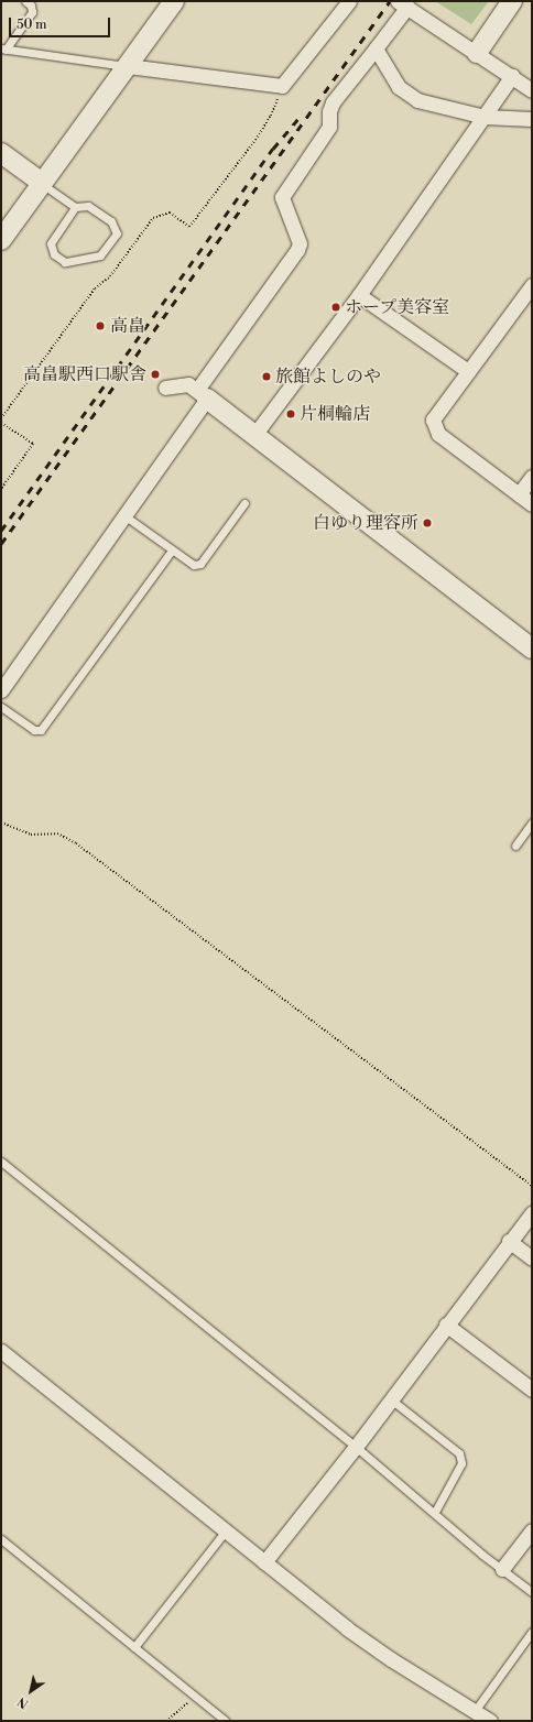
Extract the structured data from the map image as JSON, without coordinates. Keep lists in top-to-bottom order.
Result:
{
  "places": [
    "ホープ美容室",
    "高畠",
    "高畠駅西口駅舎",
    "旅館よしのや",
    "片桐輪店",
    "白ゆり理容所"
  ],
  "scale_bar": "50 m",
  "north": "bottom left"
}
